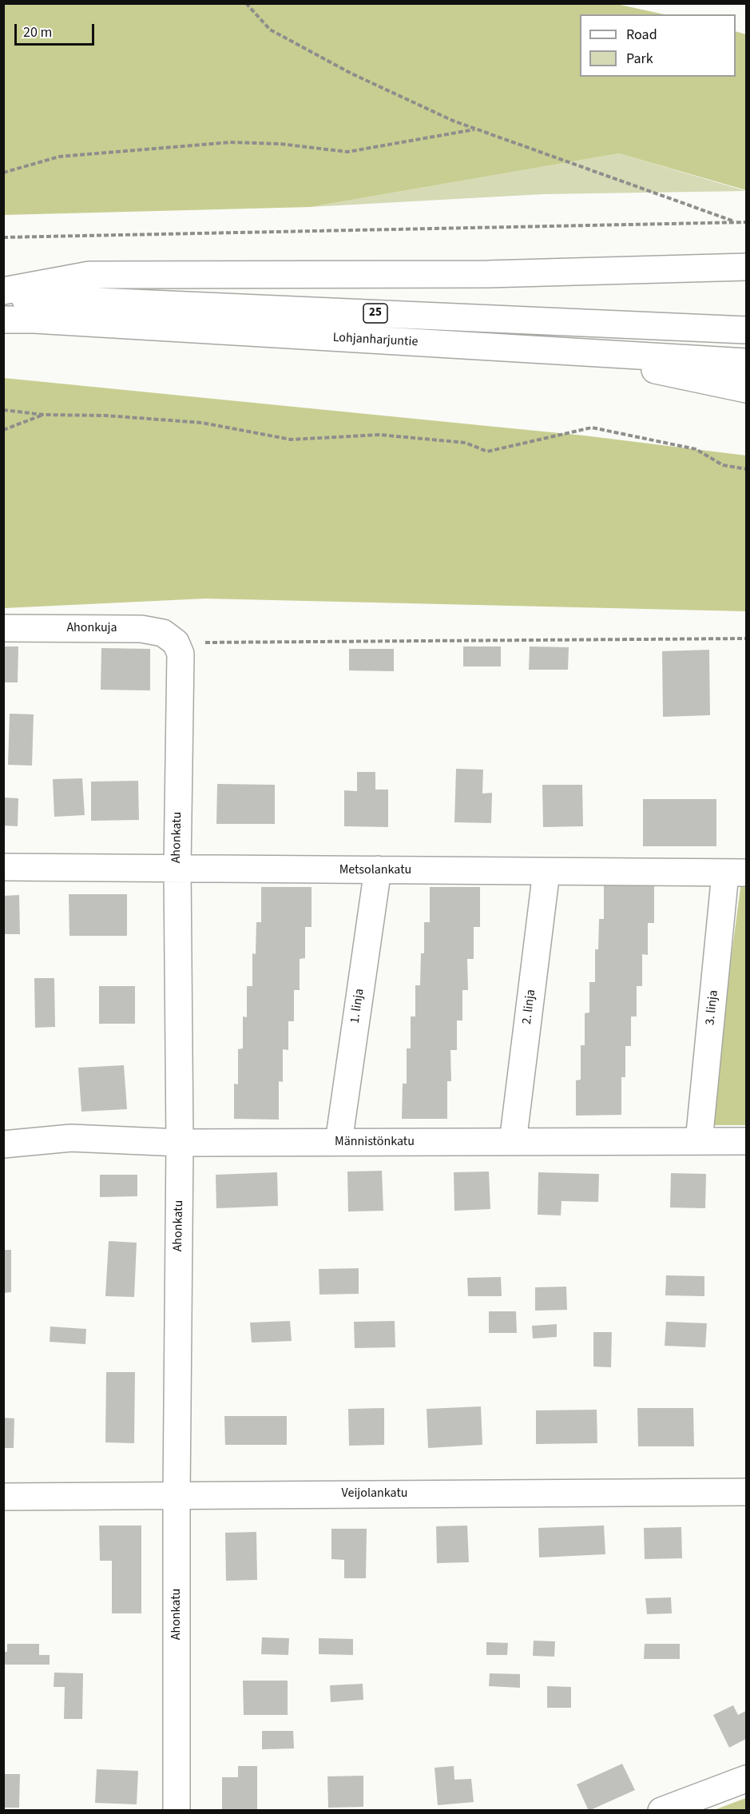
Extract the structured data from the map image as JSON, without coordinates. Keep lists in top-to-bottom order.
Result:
{
  "streets": {
    "main road": [
      "25",
      "Lohjanharjuntie",
      "Ahonkuja",
      "Ahonkatu",
      "Metsolankatu",
      "1. linja",
      "2. linja",
      "3. linja",
      "Männistönkatu",
      "Veijolankatu"
    ]
  },
  "crossings": [
    ["Ahonkuja", "Ahonkatu"],
    ["Ahonkatu", "Metsolankatu"],
    ["Ahonkatu", "Männistönkatu"],
    ["Ahonkatu", "Veijolankatu"],
    ["Metsolankatu", "1. linja"],
    ["Metsolankatu", "2. linja"],
    ["Metsolankatu", "3. linja"],
    ["1. linja", "Männistönkatu"],
    ["2. linja", "Männistönkatu"],
    ["3. linja", "Männistönkatu"]
  ],
  "legend": ["Road", "Park"],
  "scale_bar": "20 m"
}
